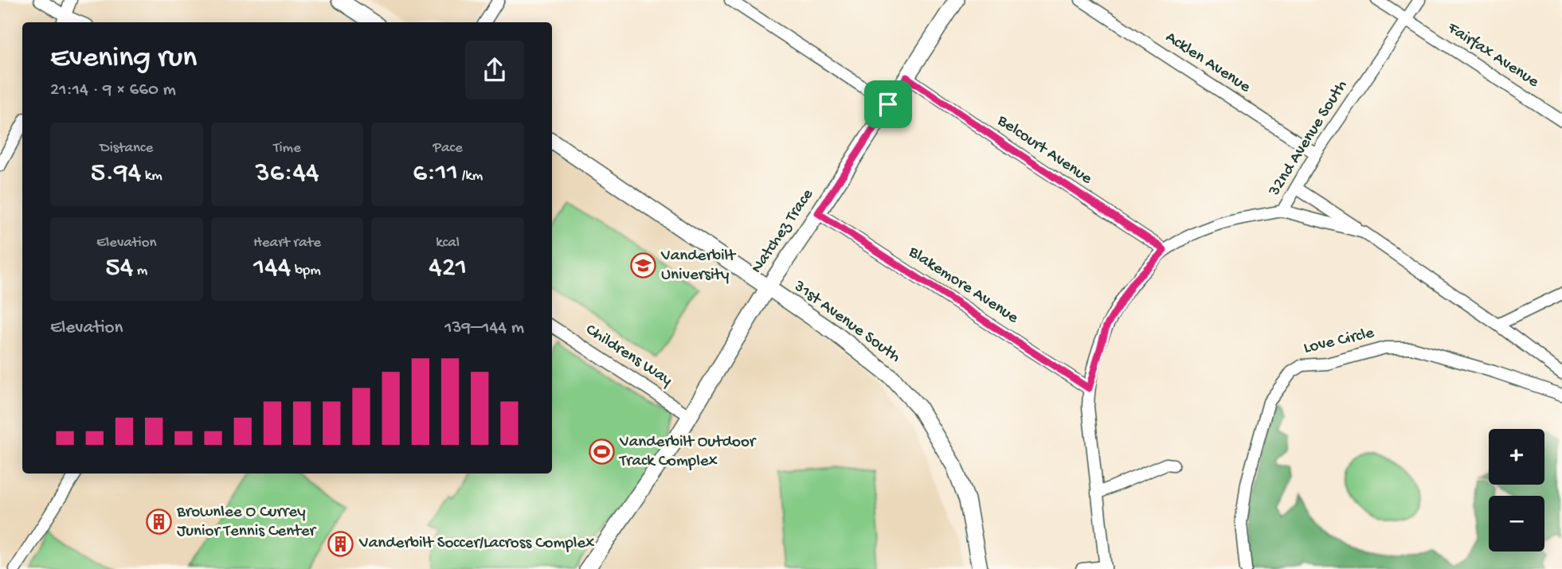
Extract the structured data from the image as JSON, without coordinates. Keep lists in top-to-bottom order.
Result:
{
  "streets": {
    "main road": ["Natchez Trace", "31st Avenue South"],
    "street": [
      "Fairfax Avenue",
      "Acklen Avenue",
      "32nd Avenue South",
      "Belcourt Avenue",
      "Blakemore Avenue",
      "Love Circle",
      "Childrens Way"
    ]
  },
  "crossings": [
    ["Fairfax Avenue", "32nd Avenue South"],
    ["Acklen Avenue", "32nd Avenue South"],
    ["32nd Avenue South", "Belcourt Avenue"],
    ["32nd Avenue South", "Blakemore Avenue"],
    ["Belcourt Avenue", "Natchez Trace"],
    ["Natchez Trace", "Blakemore Avenue"],
    ["Natchez Trace", "31st Avenue South"],
    ["Natchez Trace", "Childrens Way"]
  ],
  "places": {
    "school or university": ["Vanderbilt University"],
    "sports": ["Vanderbilt Outdoor Track Complex"],
    "building": ["Brownlee O Currey Junior Tennis Center", "Vanderbilt Soccer/Lacross Complex"]
  },
  "page": {
    "heading": ["Evening run", "21:14 · 9 × 660 m"],
    "stats": [
      ["Distance", "5.94 km"],
      ["Time", "36:44"],
      ["Pace", "6:11 /km"],
      ["Elevation", "54 m"],
      ["Heart rate", "144 bpm"],
      ["kcal", "421"]
    ],
    "chart": ["Elevation", "139–144 m"],
    "map_buttons": ["+", "−"]
  }
}
